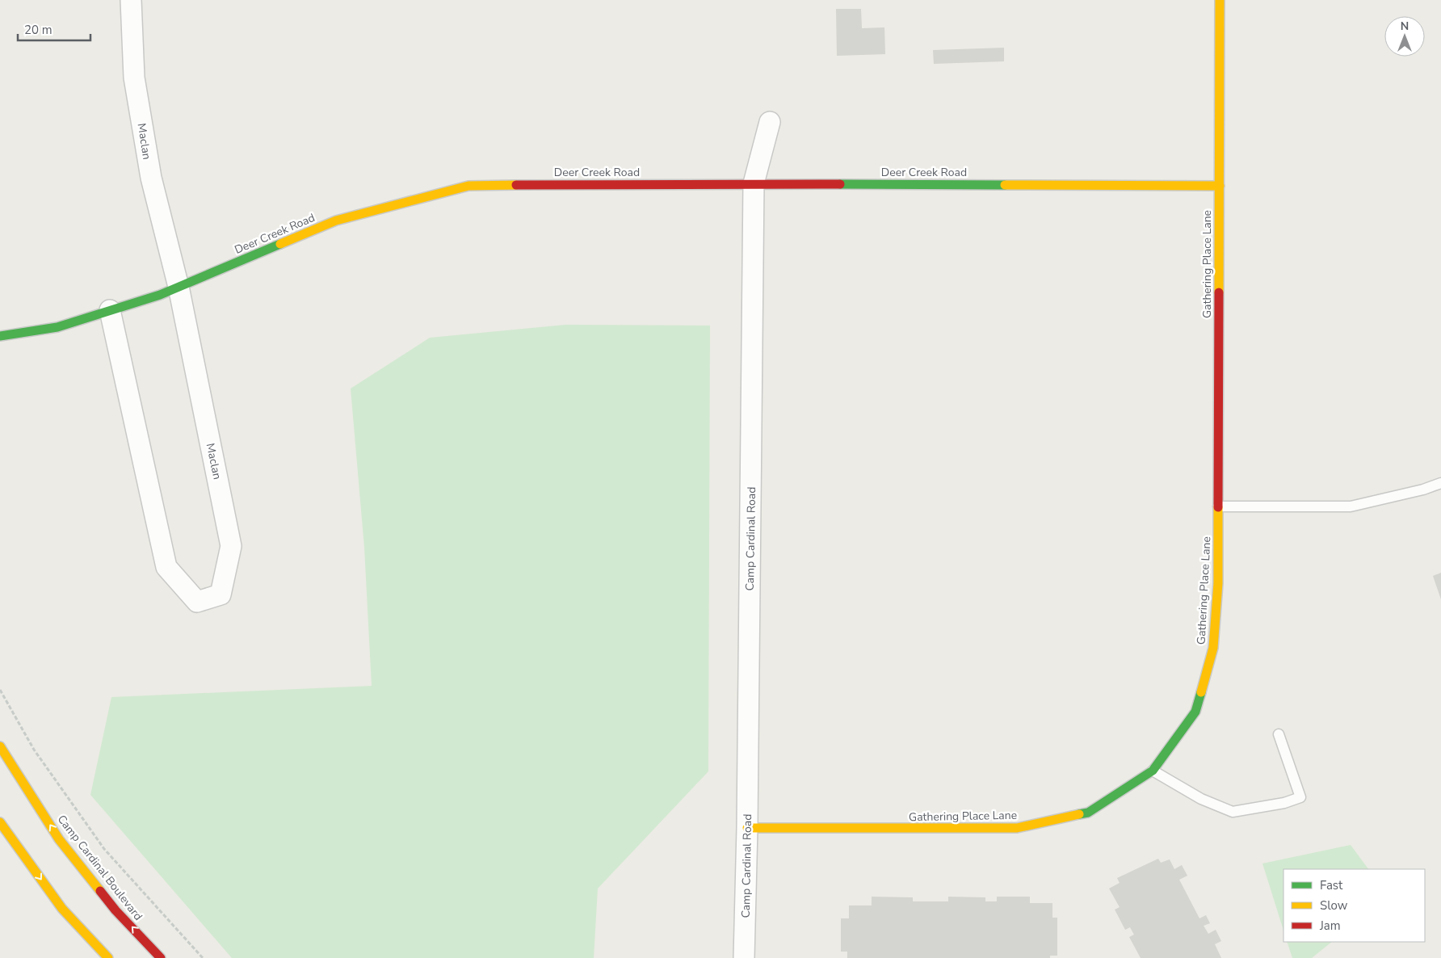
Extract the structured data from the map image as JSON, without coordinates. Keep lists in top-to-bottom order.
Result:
{
  "streets": {
    "street": [
      "Maclan",
      "Deer Creek Road",
      "Gathering Place Lane",
      "Camp Cardinal Road",
      "Camp Cardinal Boulevard"
    ]
  },
  "crossings": [
    ["Maclan", "Deer Creek Road"],
    ["Deer Creek Road", "Gathering Place Lane"],
    ["Deer Creek Road", "Camp Cardinal Road"],
    ["Gathering Place Lane", "Camp Cardinal Road"]
  ],
  "legend": ["Fast", "Slow", "Jam"],
  "scale_bar": "20 m",
  "north": "top"
}
